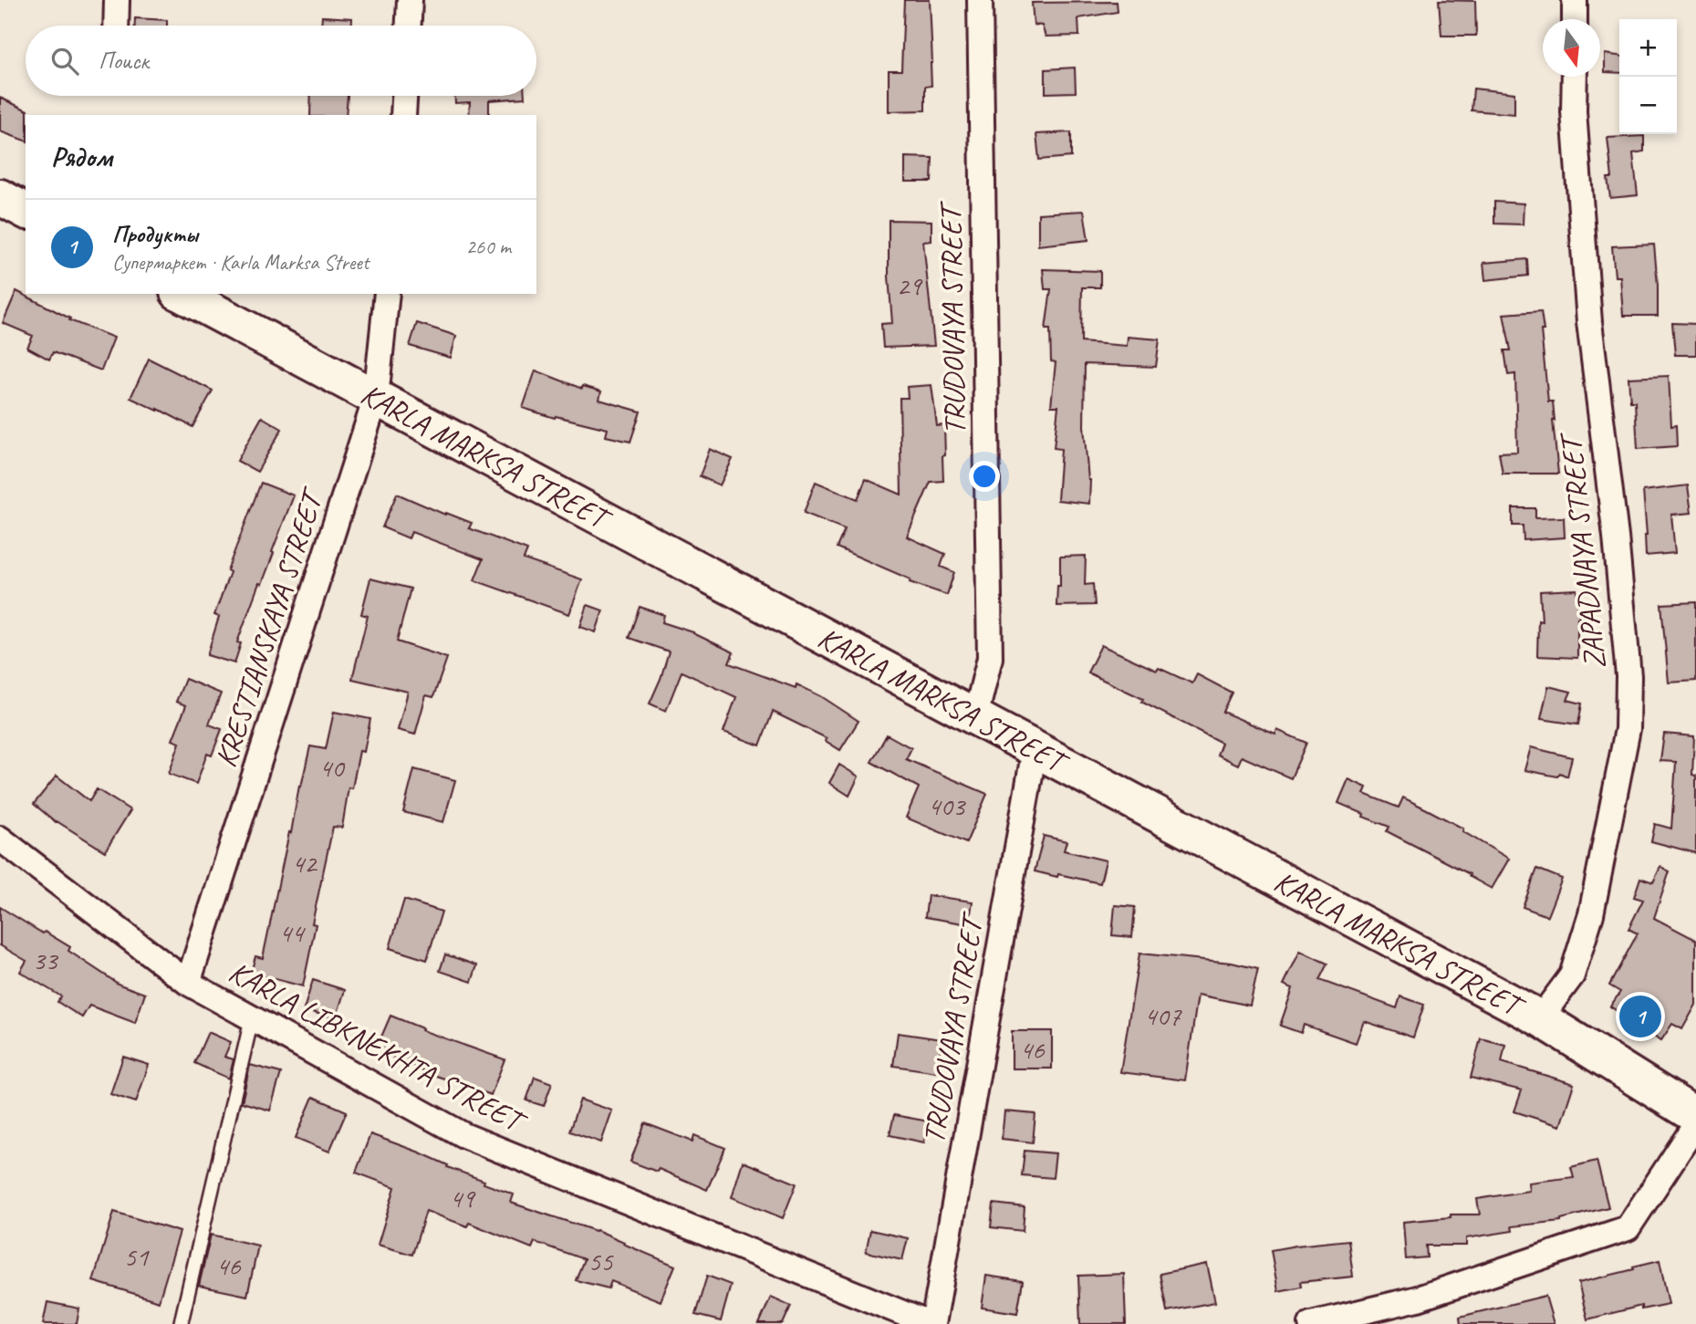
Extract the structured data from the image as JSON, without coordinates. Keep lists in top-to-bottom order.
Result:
{
  "streets": {
    "main road": ["KARLA MARKSA STREET"],
    "street": [
      "TRUDOVAYA STREET",
      "ZAPADNAYA STREET",
      "KRESTIANSKAYA STREET",
      "KARLA LIBKNEKHTA STREET"
    ]
  },
  "crossings": [
    ["TRUDOVAYA STREET", "KARLA MARKSA STREET"],
    ["TRUDOVAYA STREET", "KARLA LIBKNEKHTA STREET"],
    ["KARLA MARKSA STREET", "ZAPADNAYA STREET"],
    ["KARLA MARKSA STREET", "KRESTIANSKAYA STREET"],
    ["KRESTIANSKAYA STREET", "KARLA LIBKNEKHTA STREET"]
  ],
  "house_numbers": [
    "29",
    "40",
    "403",
    "42",
    "44",
    "33",
    "407",
    "46",
    "49",
    "51",
    "55",
    "46"
  ],
  "north": "bottom",
  "page": {
    "map_buttons": ["+", "−"],
    "search": "Поиск",
    "heading": "Рядом",
    "list": [
      {
        "mark": "1",
        "name": "Продукты",
        "note": "Супермаркет · Karla Marksa Street",
        "value": "260 m"
      }
    ],
    "pins": "1"
  }
}
